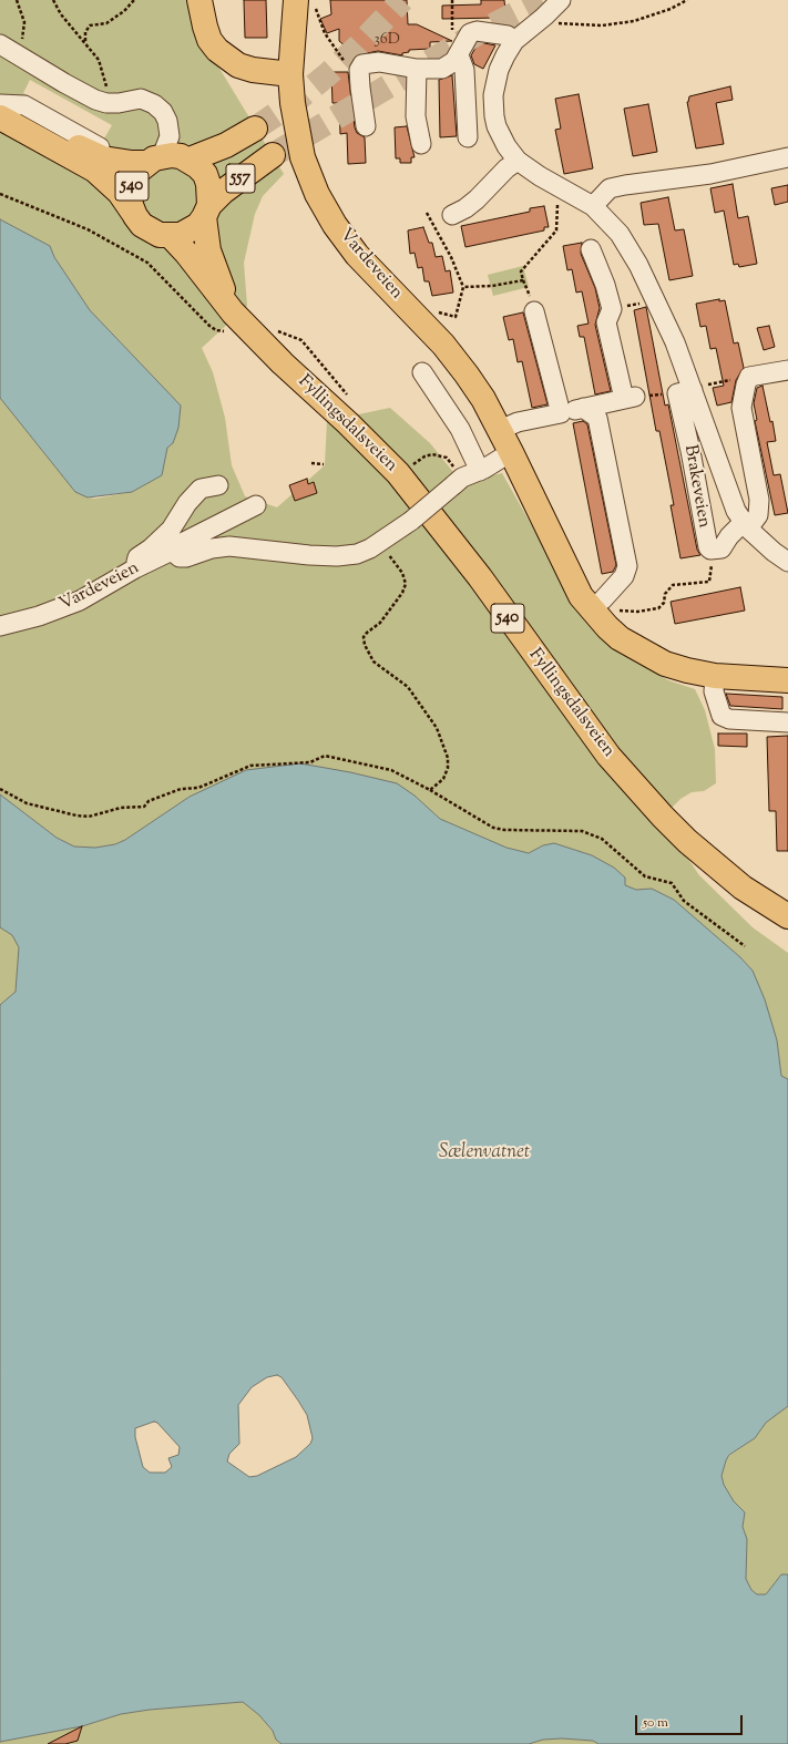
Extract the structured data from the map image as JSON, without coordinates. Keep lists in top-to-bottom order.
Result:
{
  "streets": {
    "main road": [
      "557",
      "540",
      "Vardeveien",
      "Fyllingsdalsveien"
    ],
    "street": ["Brakeveien"]
  },
  "crossings": [
    ["557", "540"],
    ["557", "Fyllingsdalsveien"],
    ["540", "Fyllingsdalsveien"]
  ],
  "water": ["Sælenvatnet"],
  "house_numbers": ["36D"],
  "scale_bar": "50 m"
}
